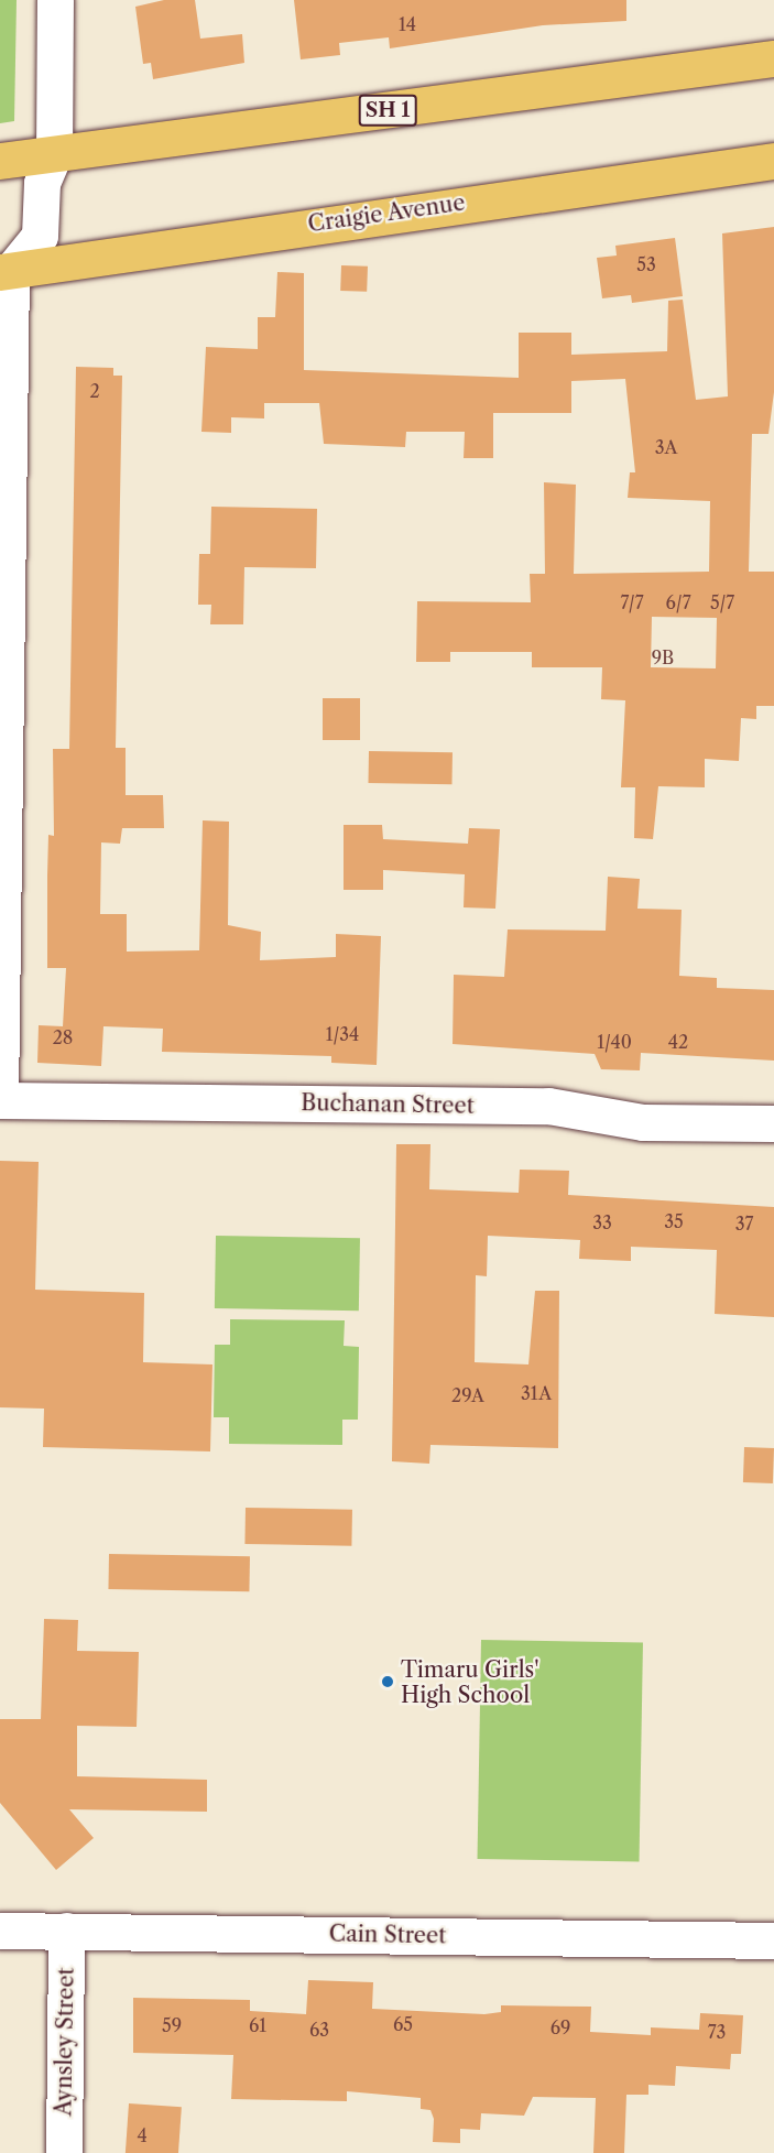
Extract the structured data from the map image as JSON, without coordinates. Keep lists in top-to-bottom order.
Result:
{
  "streets": {
    "highway": ["SH 1", "Craigie Avenue"],
    "street": ["Buchanan Street", "Cain Street", "Aynsley Street"]
  },
  "crossings": [
    ["Cain Street", "Aynsley Street"]
  ],
  "places": ["Timaru Girls' High School"],
  "house_numbers": [
    "14",
    "53",
    "2",
    "3A",
    "7/7",
    "6/7",
    "5/7",
    "9B",
    "1/34",
    "28",
    "1/40",
    "42",
    "35",
    "33",
    "37",
    "31A",
    "29A",
    "65",
    "59",
    "61",
    "69",
    "63",
    "73",
    "4"
  ]
}
